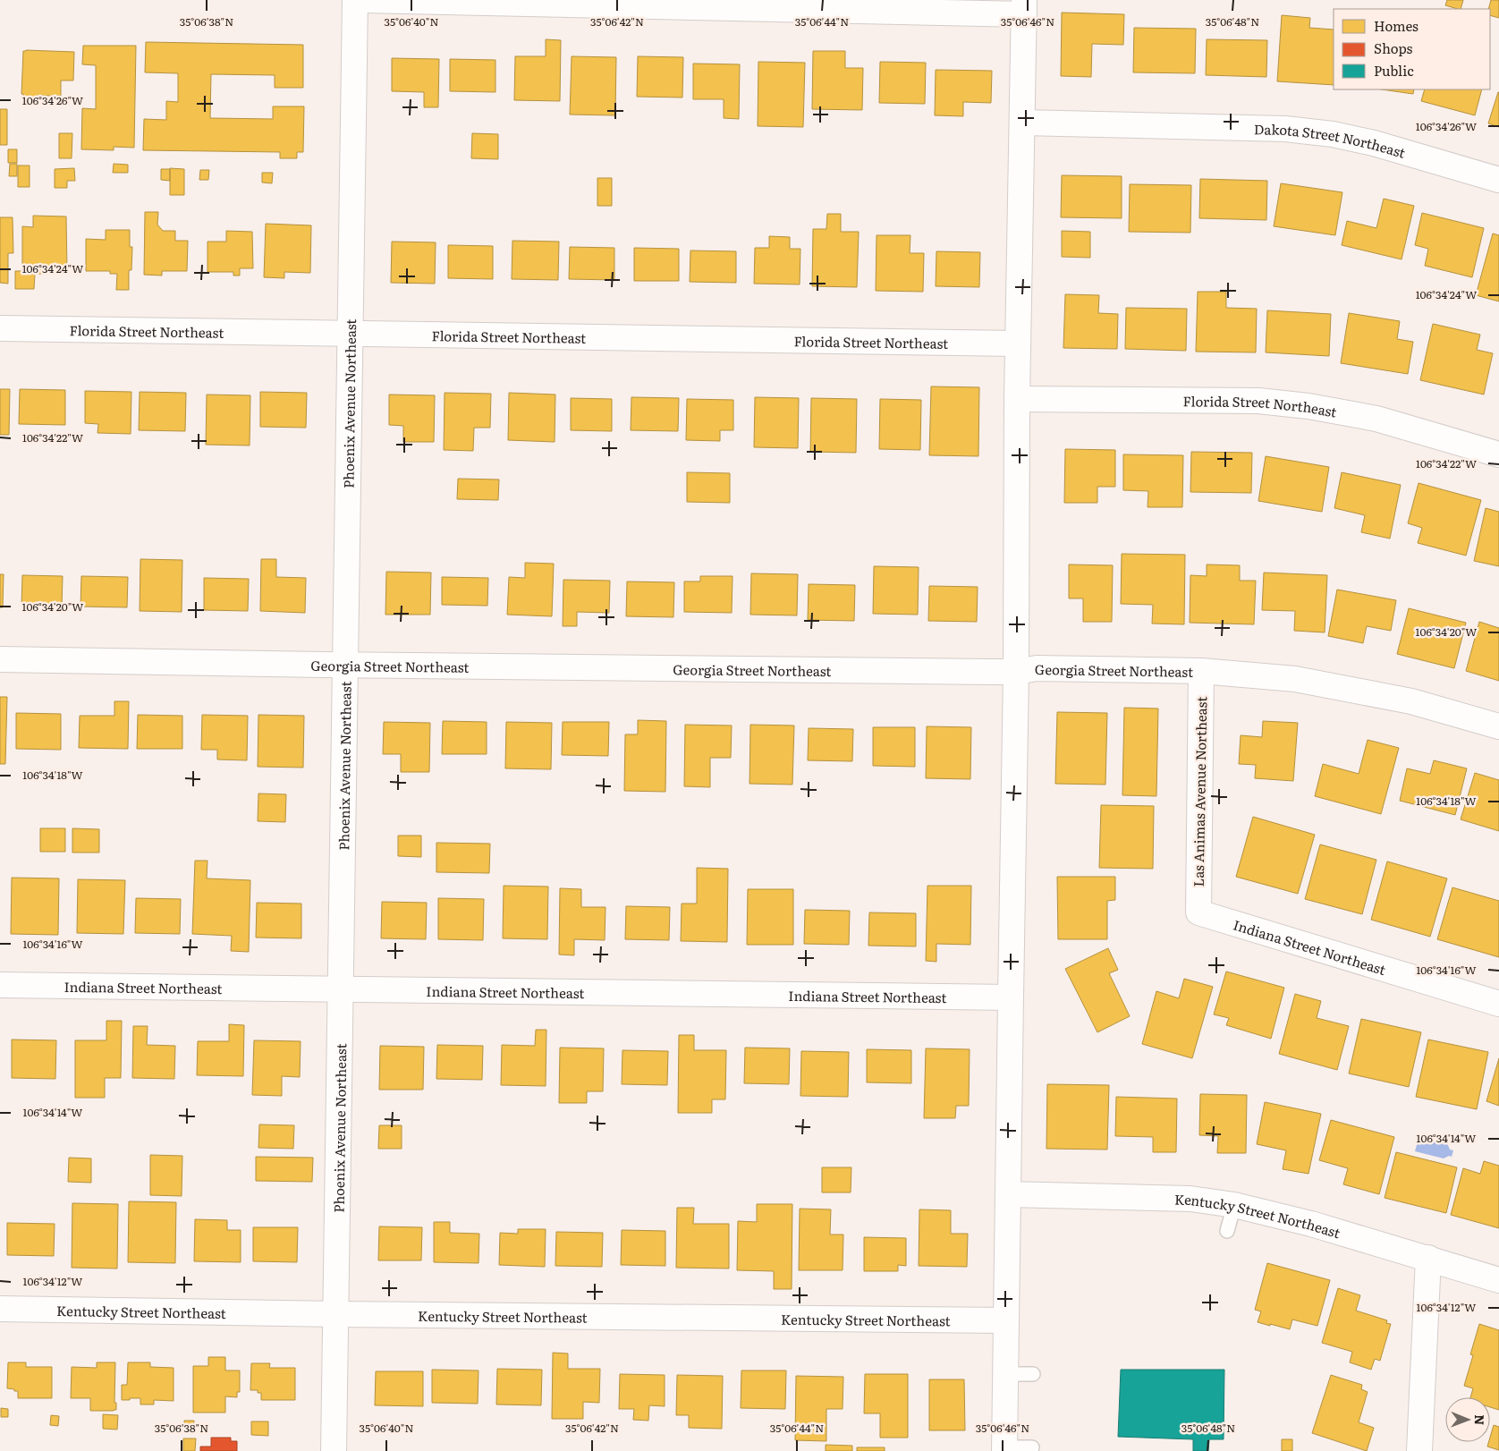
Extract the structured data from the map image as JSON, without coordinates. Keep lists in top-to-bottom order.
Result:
{
  "streets": {
    "street": [
      "Dakota Street Northeast",
      "Florida Street Northeast",
      "Phoenix Avenue Northeast",
      "Georgia Street Northeast",
      "Las Animas Avenue Northeast",
      "Indiana Street Northeast",
      "Kentucky Street Northeast"
    ]
  },
  "crossings": [
    ["Florida Street Northeast", "Phoenix Avenue Northeast"],
    ["Phoenix Avenue Northeast", "Georgia Street Northeast"],
    ["Phoenix Avenue Northeast", "Indiana Street Northeast"],
    ["Phoenix Avenue Northeast", "Kentucky Street Northeast"],
    ["Georgia Street Northeast", "Las Animas Avenue Northeast"],
    ["Las Animas Avenue Northeast", "Indiana Street Northeast"]
  ],
  "legend": ["Homes", "Shops", "Public"],
  "north": "right",
  "coordinates": [
    "35°06'38\"N",
    "35°06'40\"N",
    "35°06'42\"N",
    "35°06'44\"N",
    "35°06'46\"N",
    "35°06'48\"N",
    "106°34'26\"W",
    "106°34'24\"W",
    "106°34'22\"W",
    "106°34'20\"W",
    "106°34'18\"W",
    "106°34'16\"W",
    "106°34'14\"W",
    "106°34'12\"W"
  ]
}
